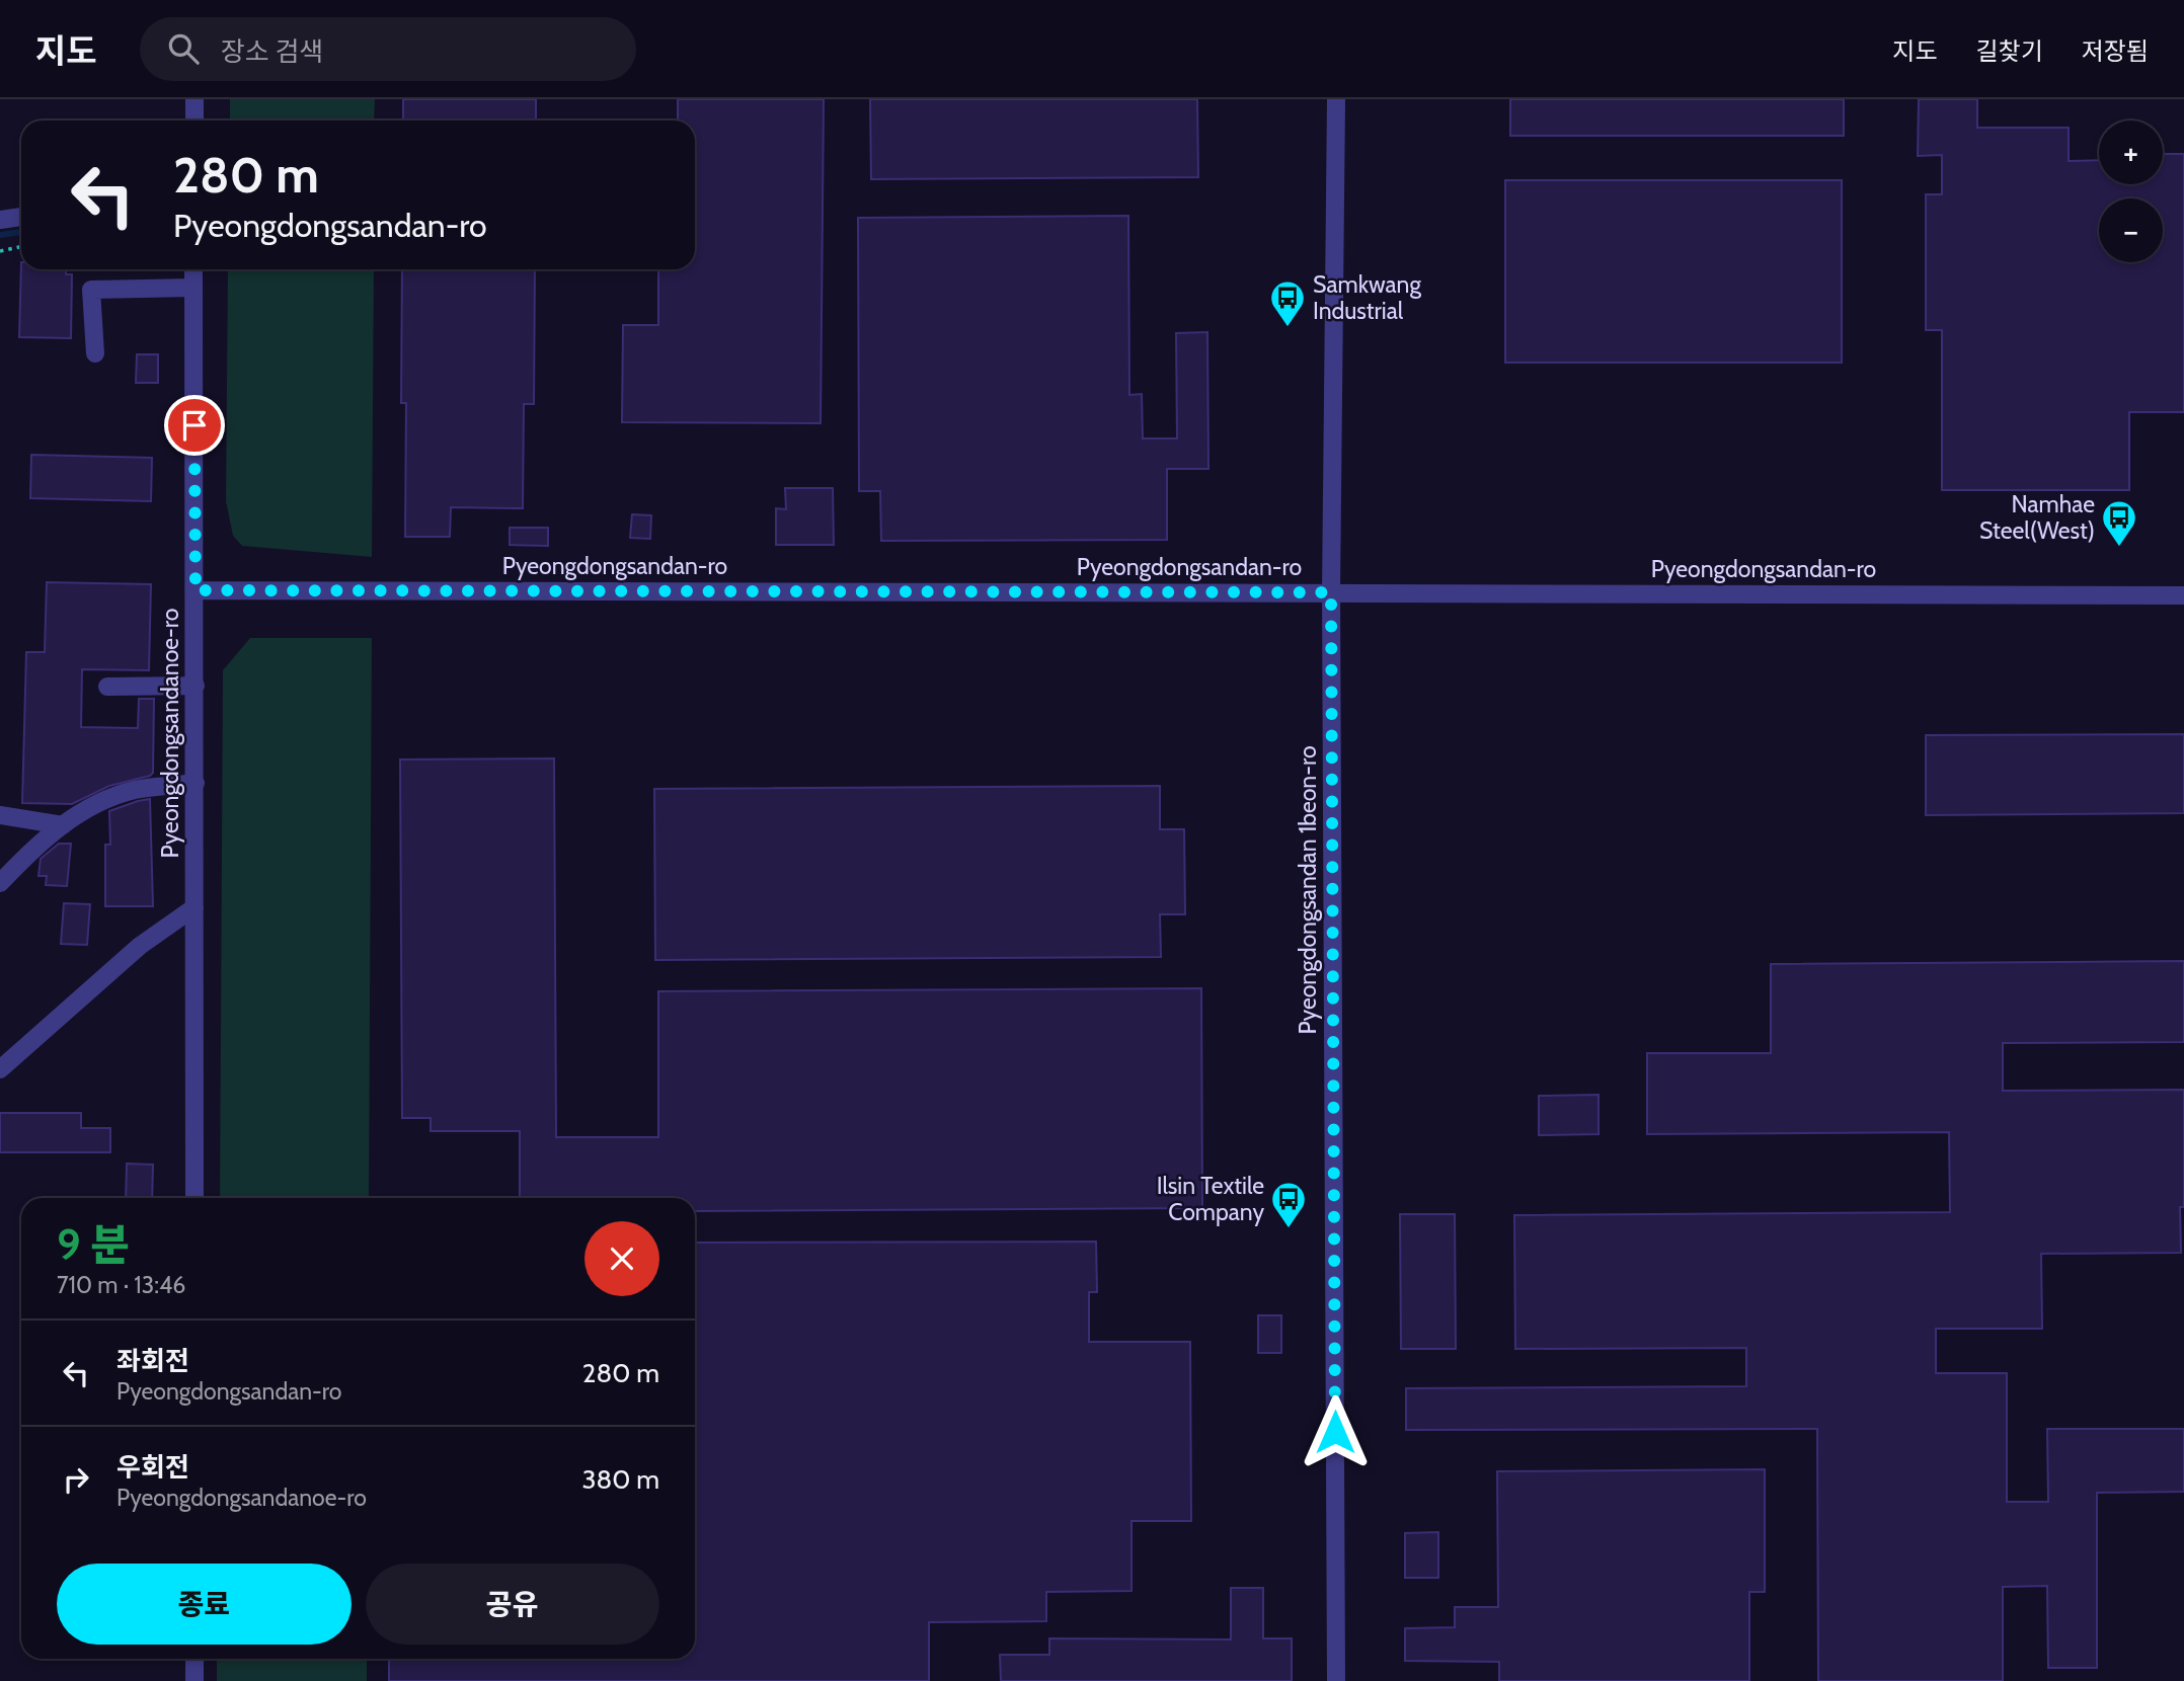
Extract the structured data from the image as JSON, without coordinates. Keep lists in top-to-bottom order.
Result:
{
  "streets": {
    "street": ["Pyeongdongsandan-ro", "Pyeongdongsandanoe-ro", "Pyeongdongsandan 1beon-ro"]
  },
  "crossings": [
    ["Pyeongdongsandan-ro", "Pyeongdongsandanoe-ro"],
    ["Pyeongdongsandan-ro", "Pyeongdongsandan 1beon-ro"]
  ],
  "places": {
    "bus stop": ["Samkwang Industrial", "Namhae Steel(West)", "Ilsin Textile Company"]
  },
  "page": {
    "header": "지도",
    "search": "장소 검색",
    "nav": ["지도", "길찾기", "저장됨"],
    "map_buttons": ["+", "−"],
    "turn": ["280 m", "Pyeongdongsandan-ro"],
    "heading": ["9 분", "710 m · 13:46"],
    "list": [
      {
        "name": "좌회전",
        "note": "Pyeongdongsandan-ro",
        "value": "280 m"
      },
      {
        "name": "우회전",
        "note": "Pyeongdongsandanoe-ro",
        "value": "380 m"
      }
    ],
    "buttons": ["종료", "공유"]
  }
}
